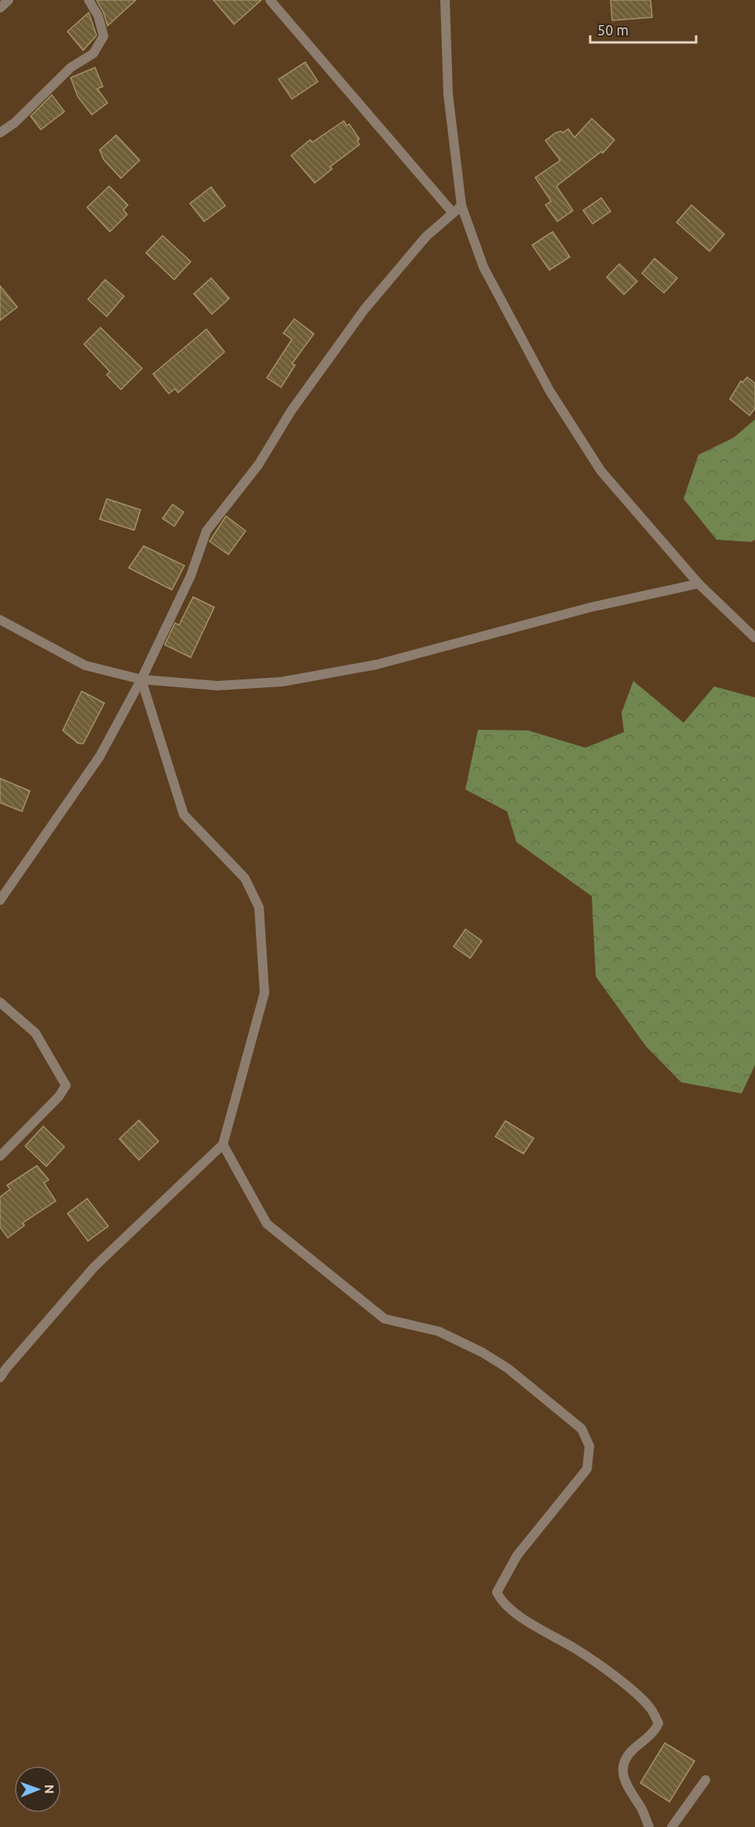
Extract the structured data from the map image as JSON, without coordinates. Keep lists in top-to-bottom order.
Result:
{
  "scale_bar": "50 m",
  "north": "right"
}
